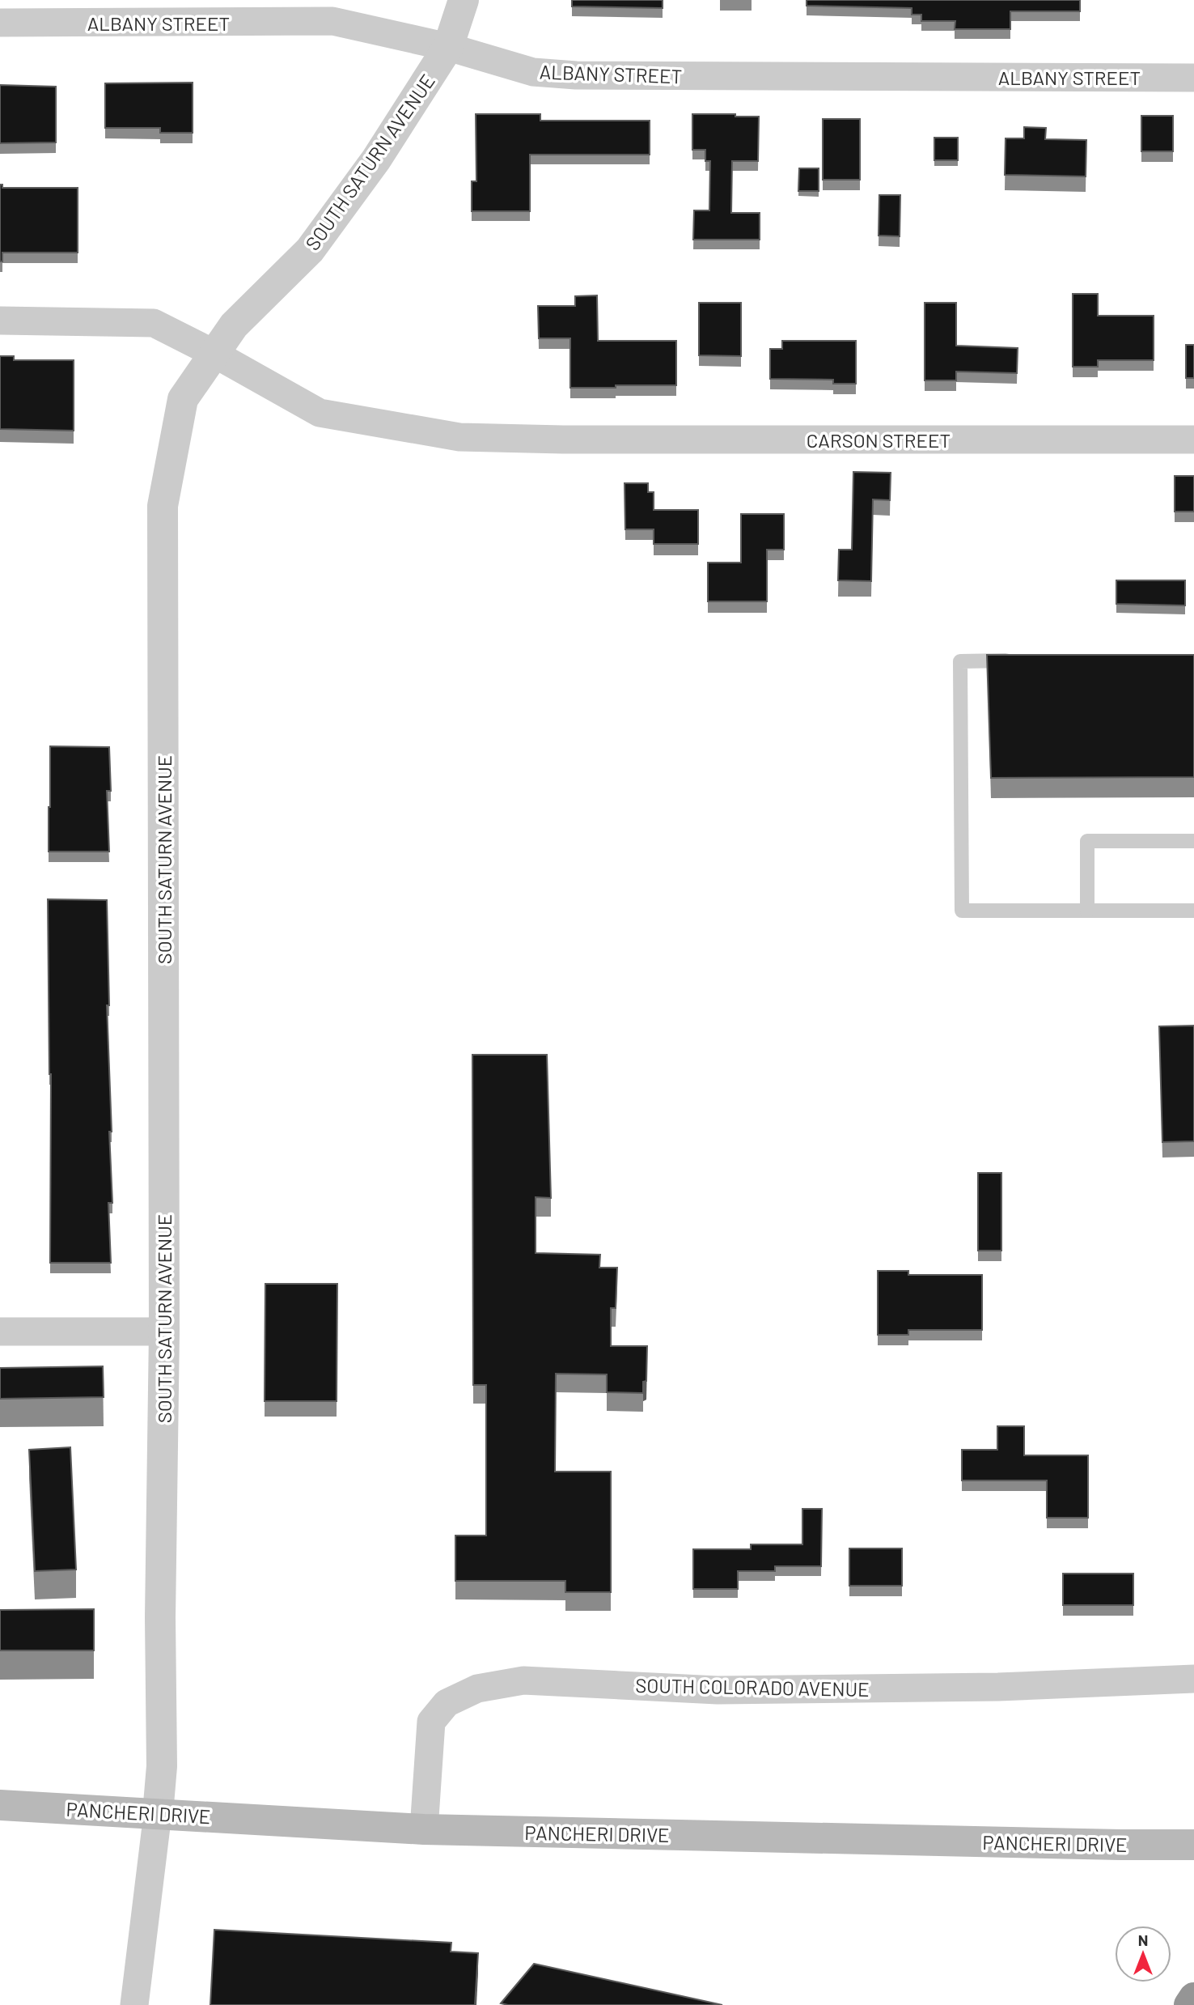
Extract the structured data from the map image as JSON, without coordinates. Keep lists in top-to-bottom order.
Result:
{
  "streets": {
    "main road": ["PANCHERI DRIVE"],
    "street": [
      "ALBANY STREET",
      "SOUTH SATURN AVENUE",
      "CARSON STREET",
      "SOUTH COLORADO AVENUE"
    ]
  },
  "crossings": [
    ["ALBANY STREET", "SOUTH SATURN AVENUE"],
    ["SOUTH SATURN AVENUE", "CARSON STREET"],
    ["SOUTH SATURN AVENUE", "PANCHERI DRIVE"],
    ["SOUTH COLORADO AVENUE", "PANCHERI DRIVE"]
  ],
  "north": "top"
}
